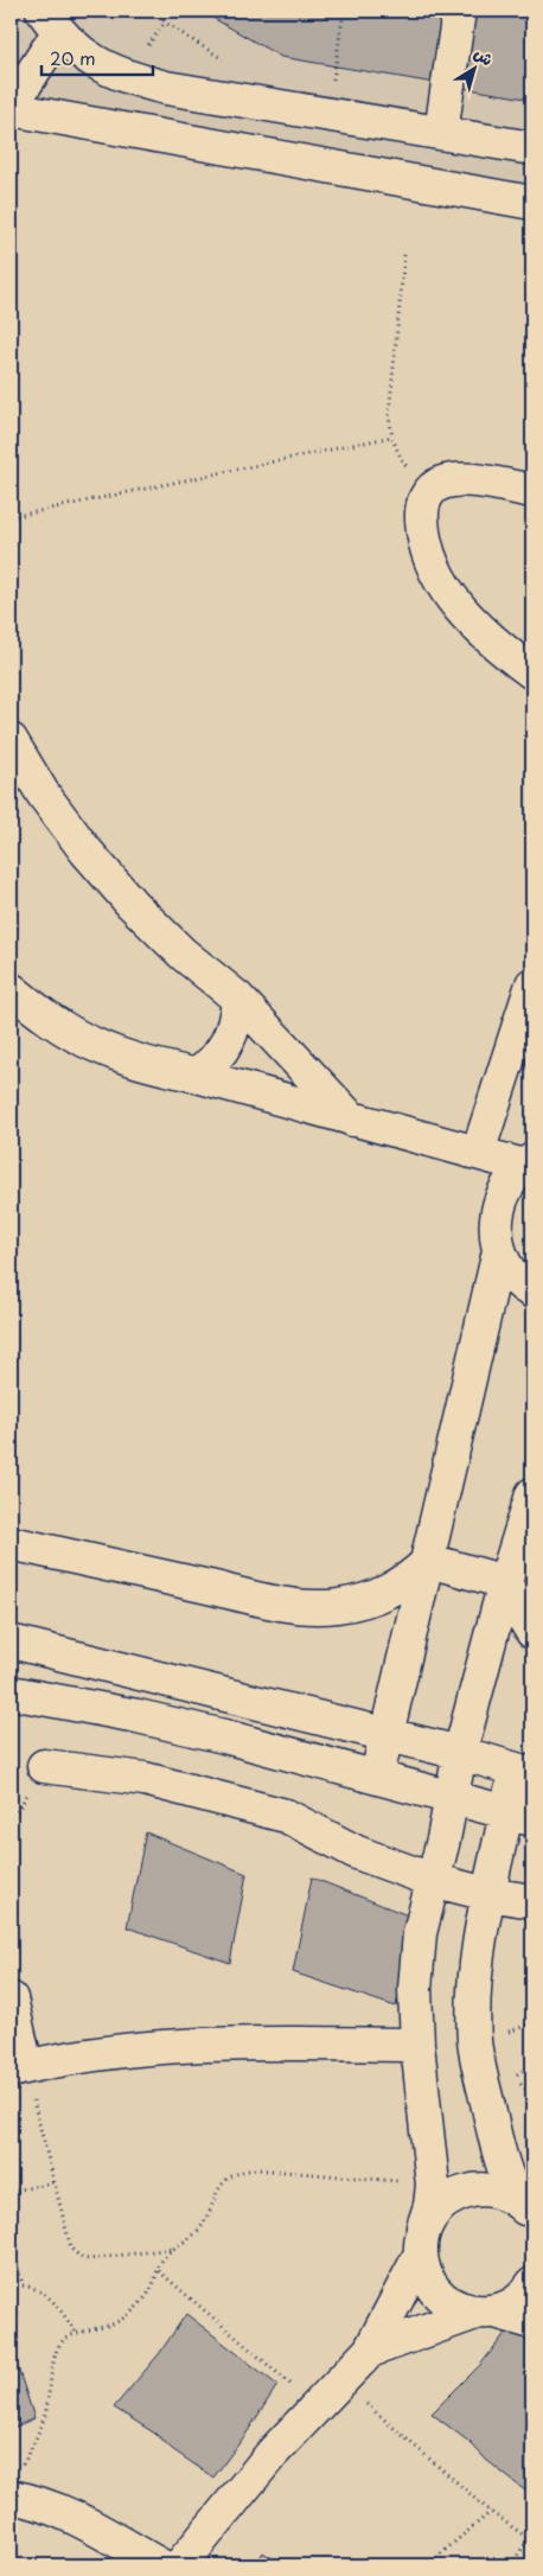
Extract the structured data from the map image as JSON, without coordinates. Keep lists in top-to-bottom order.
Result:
{
  "scale_bar": "20 m",
  "north": "top right"
}
